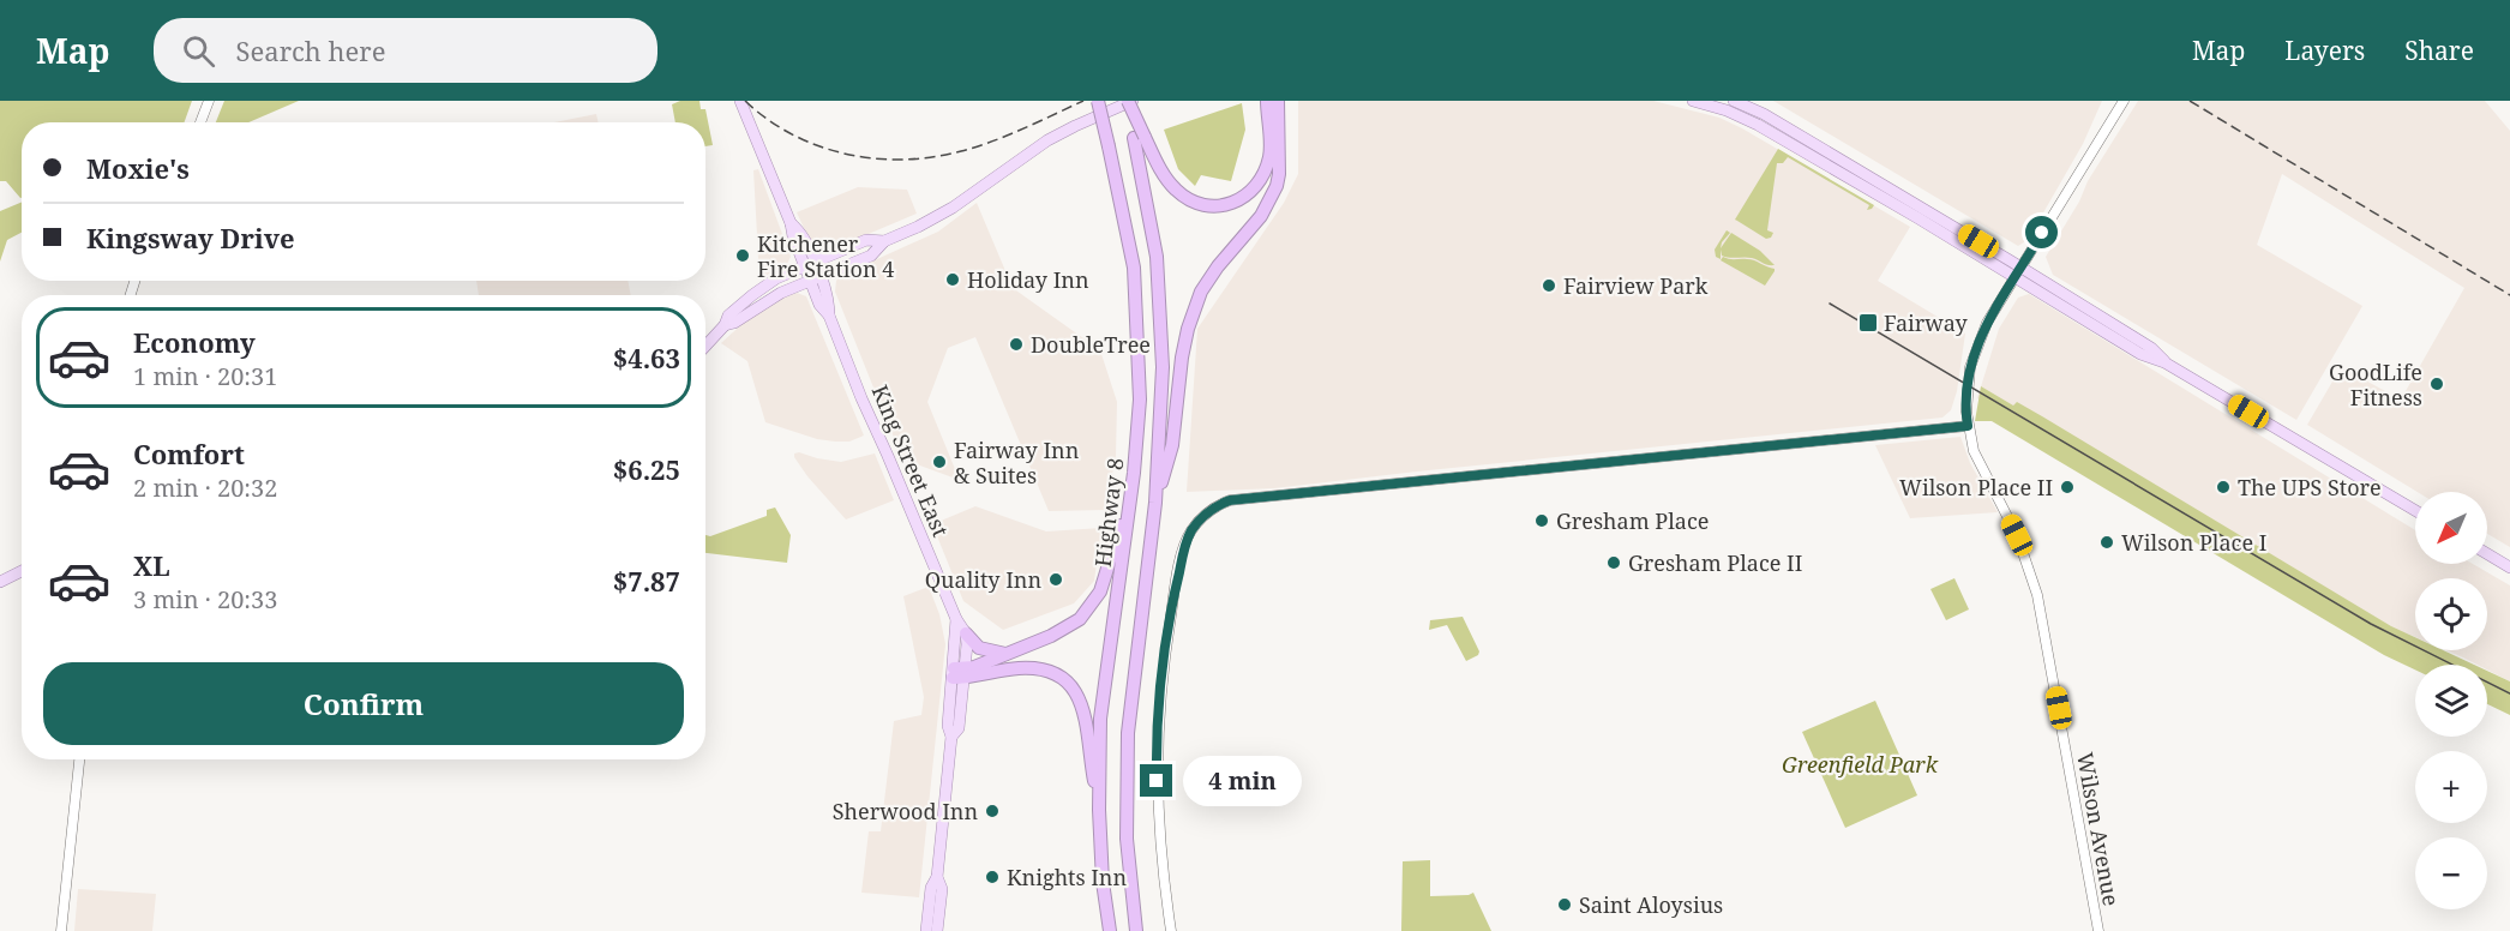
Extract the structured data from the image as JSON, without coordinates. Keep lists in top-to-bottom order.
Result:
{
  "streets": {
    "highway": ["Highway 8"],
    "main road": ["King Street East"],
    "street": ["Wilson Avenue"]
  },
  "parks": ["Greenfield Park"],
  "places": {
    "other": [
      "Kitchener Fire Station 4",
      "Holiday Inn",
      "Fairview Park",
      "DoubleTree",
      "GoodLife Fitness",
      "Fairway Inn & Suites",
      "Wilson Place II",
      "The UPS Store",
      "Gresham Place",
      "Wilson Place I",
      "Gresham Place II",
      "Quality Inn",
      "Sherwood Inn",
      "Knights Inn",
      "Saint Aloysius"
    ],
    "transit": ["Fairway"]
  },
  "north": "bottom left",
  "page": {
    "header": "Map",
    "search": "Search here",
    "nav": ["Map", "Layers", "Share"],
    "banner": ["Moxie's", "Kingsway Drive"],
    "list": [
      {
        "name": "Economy",
        "note": "1 min · 20:31",
        "value": "$4.63"
      },
      {
        "name": "Comfort",
        "note": "2 min · 20:32",
        "value": "$6.25"
      },
      {
        "name": "XL",
        "note": "3 min · 20:33",
        "value": "$7.87"
      }
    ],
    "map_buttons": ["+", "−"],
    "buttons": "Confirm",
    "bubble": "4 min"
  }
}
